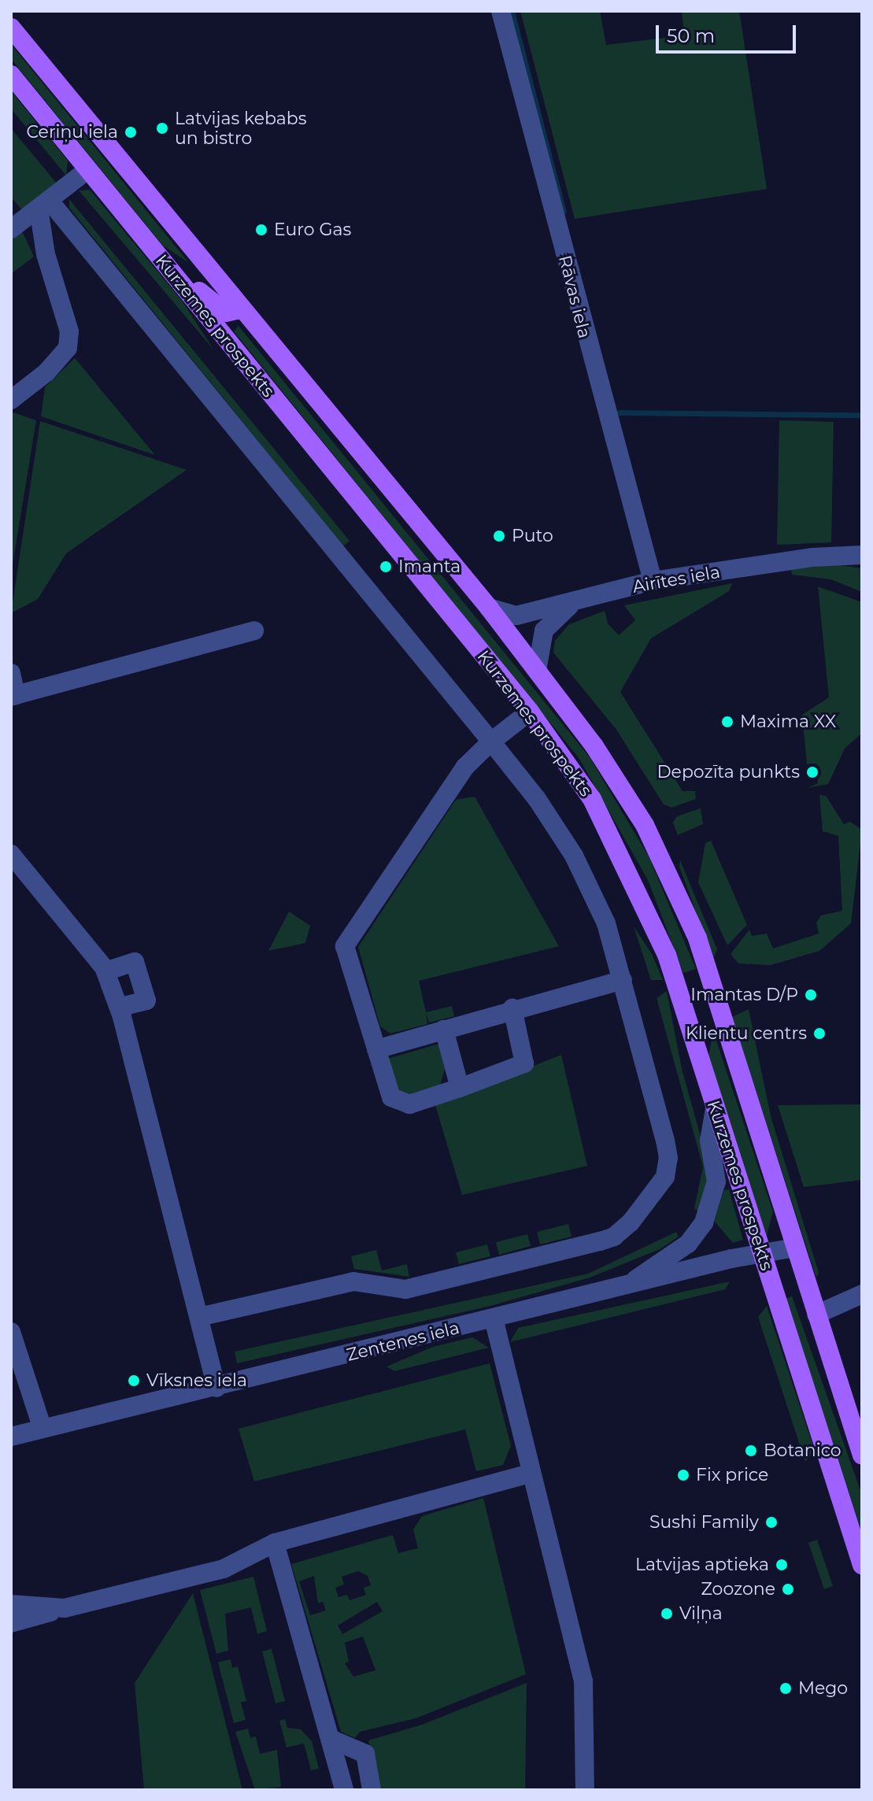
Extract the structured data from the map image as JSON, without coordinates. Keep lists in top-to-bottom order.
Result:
{
  "streets": {
    "main road": ["Kurzemes prospekts"],
    "street": ["Rāvas iela", "Airītes iela", "Zentenes iela"]
  },
  "crossings": [
    ["Rāvas iela", "Airītes iela"],
    ["Kurzemes prospekts", "Airītes iela"],
    ["Kurzemes prospekts", "Zentenes iela"]
  ],
  "places": [
    "Latvijas kebabs un bistro",
    "Ceriņu iela",
    "Euro Gas",
    "Puto",
    "Imanta",
    "Maxima XX",
    "Depozīta punkts",
    "Imantas D/P",
    "Klientu centrs",
    "Vīksnes iela",
    "Botanico",
    "Fix price",
    "Sushi Family",
    "Latvijas aptieka",
    "Zoozone",
    "Viļņa",
    "Mego"
  ],
  "scale_bar": "50 m"
}
